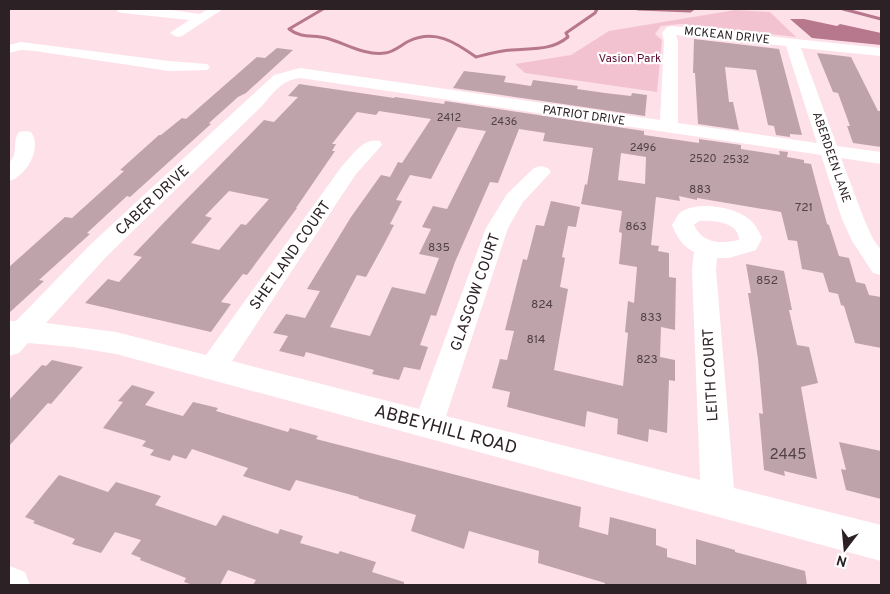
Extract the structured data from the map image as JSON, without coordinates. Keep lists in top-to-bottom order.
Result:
{
  "streets": {
    "street": [
      "MCKEAN DRIVE",
      "PATRIOT DRIVE",
      "ABERDEEN LANE",
      "CABER DRIVE",
      "SHETLAND COURT",
      "GLASGOW COURT",
      "LEITH COURT",
      "ABBEYHILL ROAD"
    ]
  },
  "crossings": [
    ["MCKEAN DRIVE", "PATRIOT DRIVE"],
    ["MCKEAN DRIVE", "ABERDEEN LANE"],
    ["PATRIOT DRIVE", "ABERDEEN LANE"],
    ["PATRIOT DRIVE", "CABER DRIVE"],
    ["CABER DRIVE", "ABBEYHILL ROAD"],
    ["SHETLAND COURT", "ABBEYHILL ROAD"],
    ["GLASGOW COURT", "ABBEYHILL ROAD"],
    ["LEITH COURT", "ABBEYHILL ROAD"]
  ],
  "parks": ["Vasion Park"],
  "house_numbers": [
    "2412",
    "2436",
    "2496",
    "2520",
    "2532",
    "883",
    "721",
    "863",
    "835",
    "852",
    "824",
    "833",
    "814",
    "823",
    "2445"
  ],
  "north": "bottom"
}
